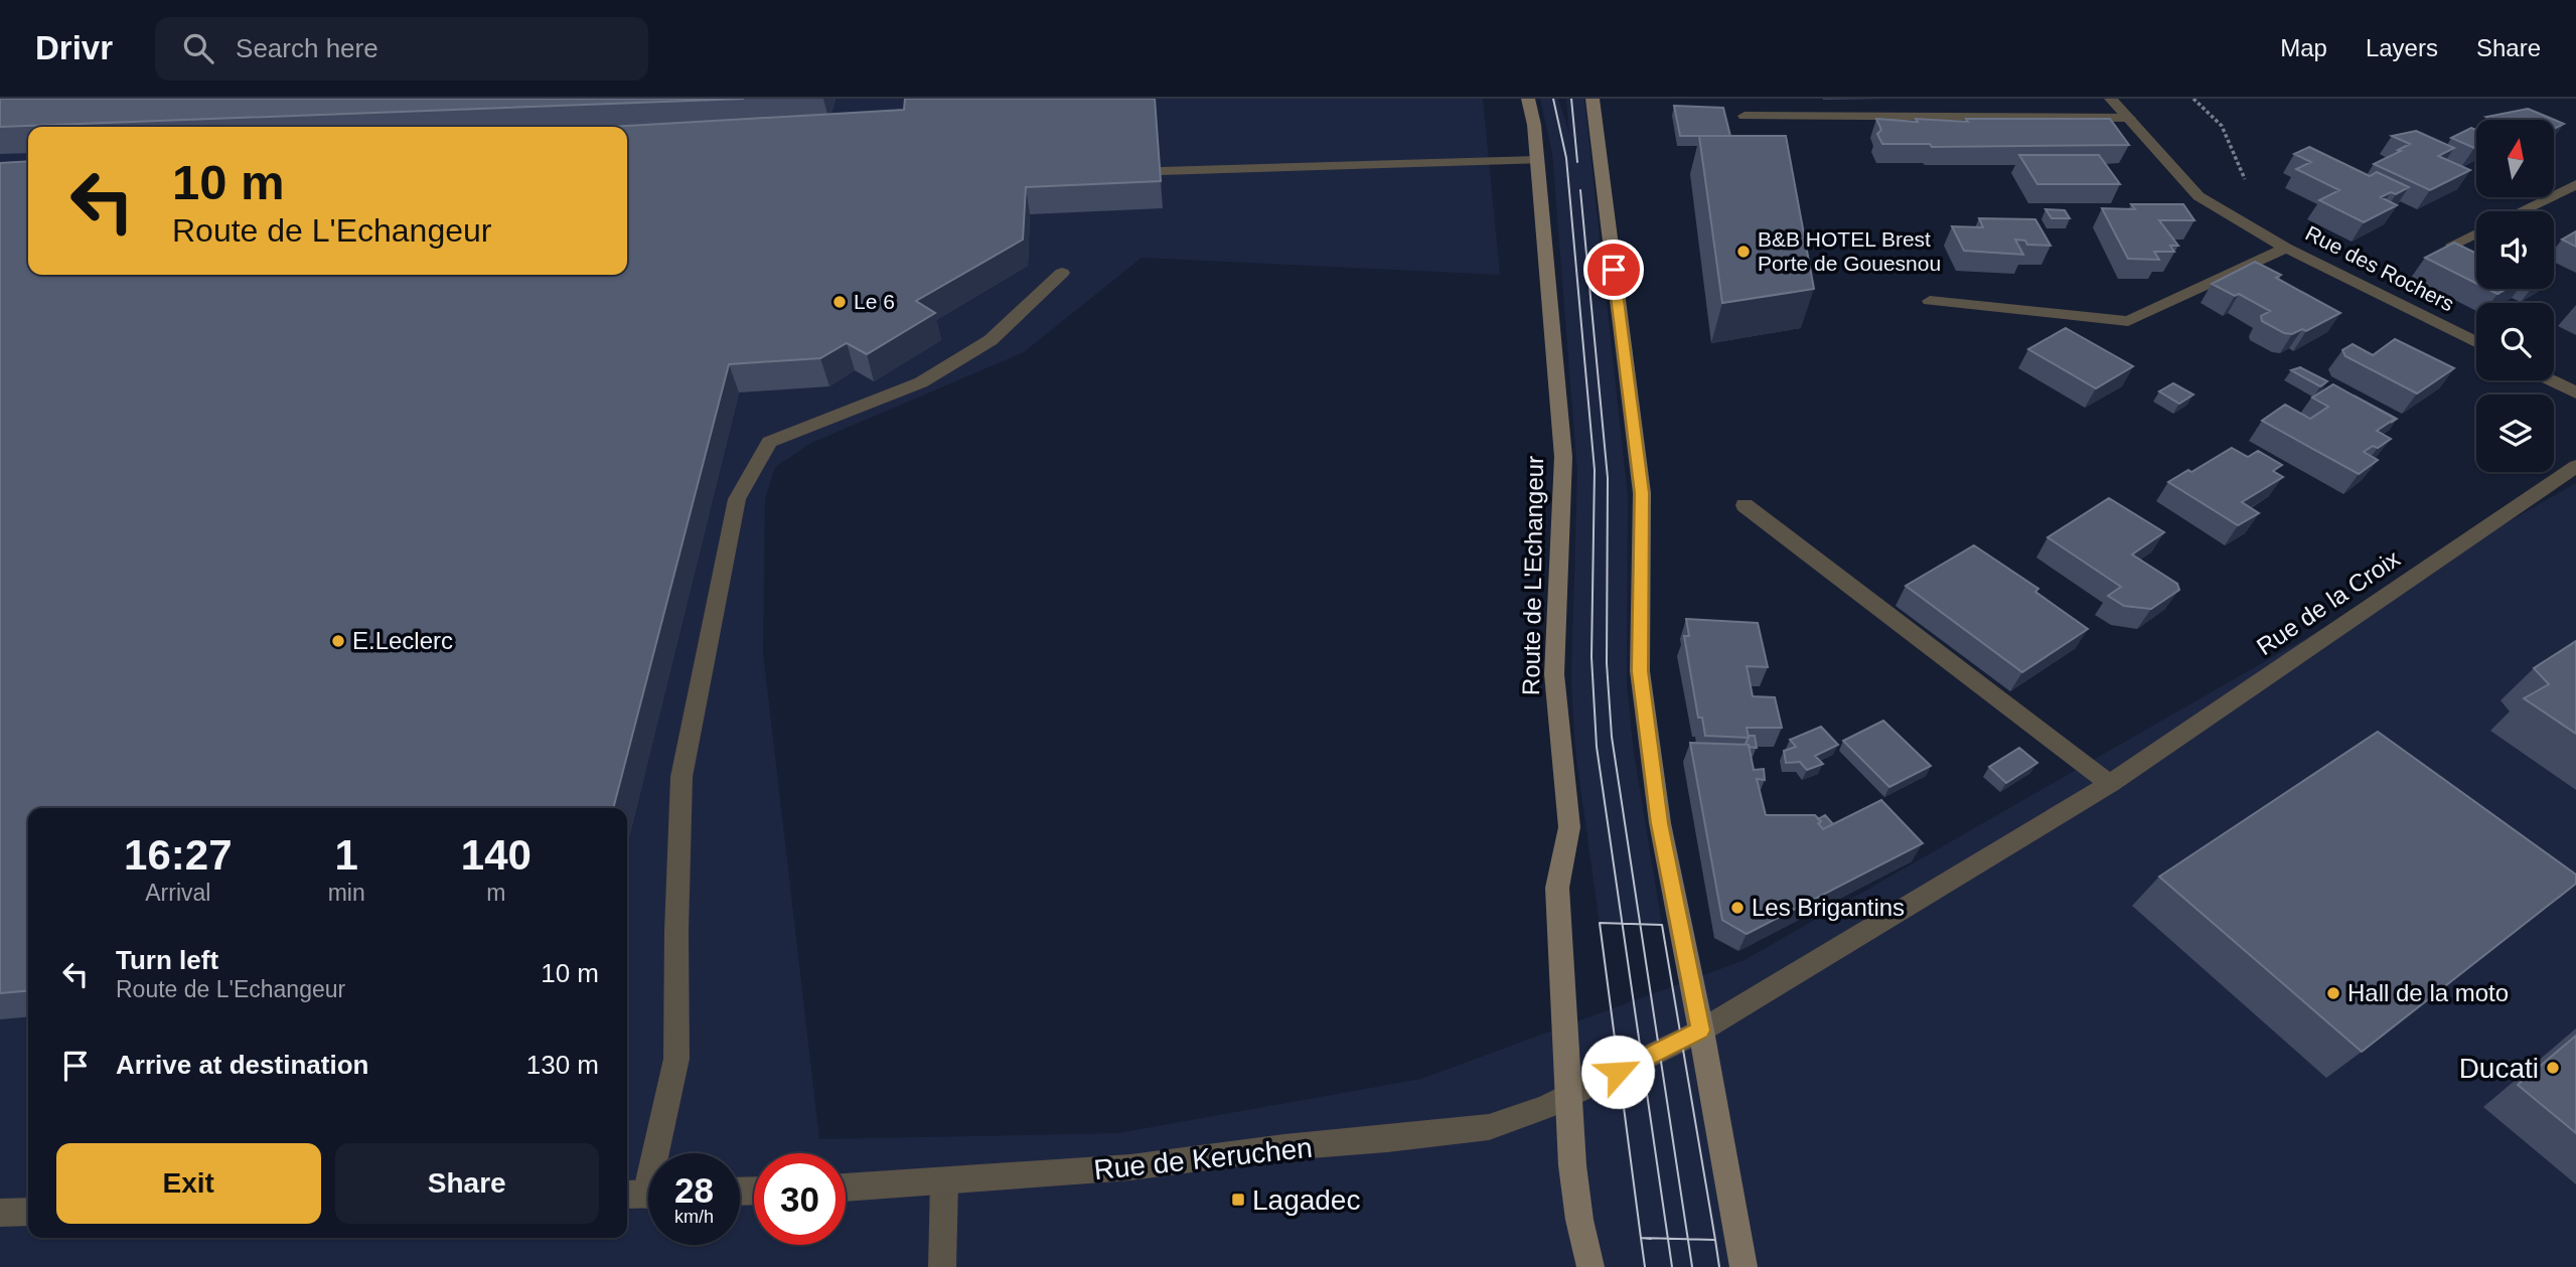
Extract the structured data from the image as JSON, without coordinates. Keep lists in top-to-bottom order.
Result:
{
  "streets": {
    "main road": ["Route de L'Echangeur"],
    "street": ["Rue des Rochers", "Rue de la Croix", "Rue de Keruchen"]
  },
  "crossings": [
    ["Route de L'Echangeur", "Rue de Keruchen"],
    ["Rue de la Croix", "Rue de Keruchen"]
  ],
  "places": {
    "other": [
      "B&B HOTEL Brest Porte de Gouesnou",
      "Le 6",
      "E.Leclerc",
      "Les Brigantins",
      "Hall de la moto",
      "Ducati"
    ],
    "transit": ["Lagadec"]
  },
  "north": "top",
  "page": {
    "header": "Drivr",
    "search": "Search here",
    "nav": ["Map", "Layers", "Share"],
    "turn": ["10 m", "Route de L'Echangeur"],
    "eta": [
      "16:27",
      "Arrival",
      "1",
      "min",
      "140",
      "m"
    ],
    "list": [
      {
        "name": "Turn left",
        "note": "Route de L'Echangeur",
        "value": "10 m"
      },
      {
        "name": "Arrive at destination",
        "value": "130 m"
      }
    ],
    "buttons": ["Exit", "Share"],
    "speed": "28 km/h",
    "limit": "30"
  }
}
